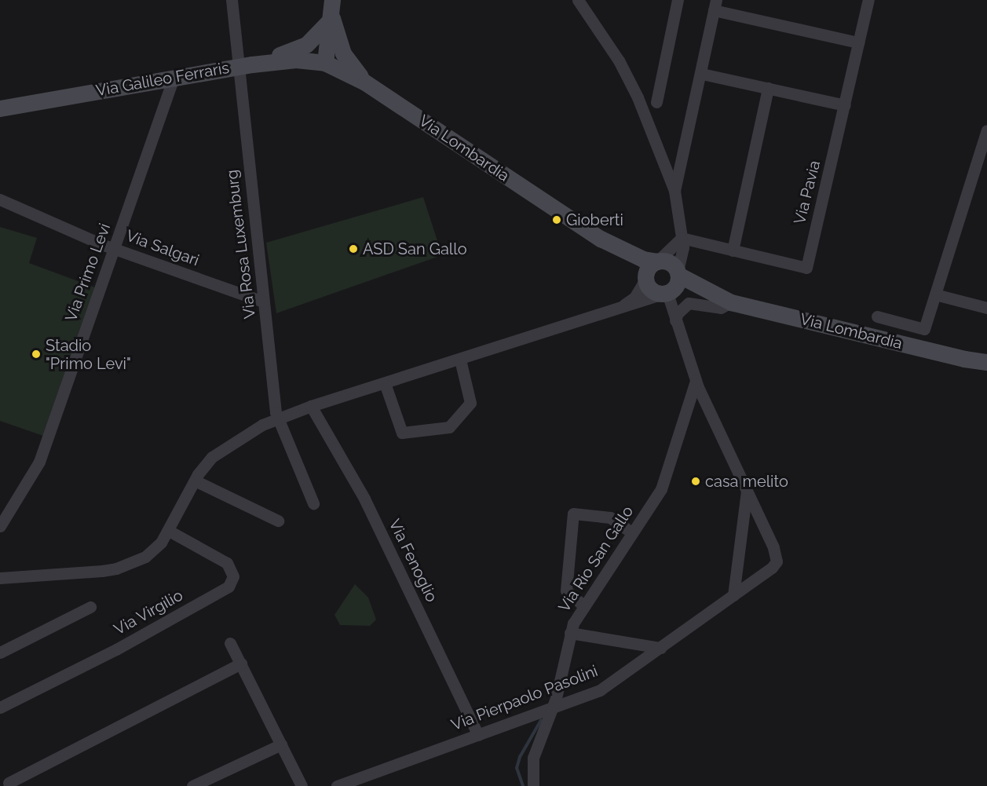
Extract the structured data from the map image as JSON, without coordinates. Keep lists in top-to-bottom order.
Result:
{
  "streets": {
    "main road": ["Via Galileo Ferraris", "Via Lombardia"],
    "street": [
      "Via Pavia",
      "Via Rosa Luxemburg",
      "Via Salgari",
      "Via Primo Levi",
      "Via Rio San Gallo",
      "Via Fenoglio",
      "Via Virgilio",
      "Via Pierpaolo Pasolini"
    ]
  },
  "crossings": [
    ["Via Galileo Ferraris", "Via Lombardia"],
    ["Via Galileo Ferraris", "Via Rosa Luxemburg"],
    ["Via Galileo Ferraris", "Via Primo Levi"],
    ["Via Rosa Luxemburg", "Via Salgari"],
    ["Via Salgari", "Via Primo Levi"],
    ["Via Rio San Gallo", "Via Pierpaolo Pasolini"],
    ["Via Fenoglio", "Via Pierpaolo Pasolini"]
  ],
  "places": [
    "Gioberti",
    "ASD San Gallo",
    "Stadio \"Primo Levi\"",
    "casa melito"
  ]
}
